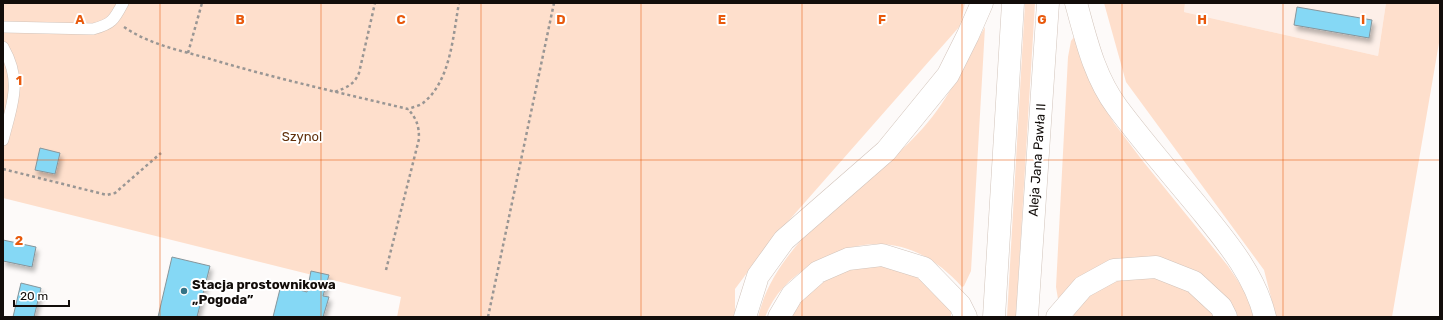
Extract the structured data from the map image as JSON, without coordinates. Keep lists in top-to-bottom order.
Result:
{
  "streets": {
    "main road": ["Aleja Jana Pawła II"]
  },
  "parks": ["Szynol"],
  "places": ["Stacja prostownikowa „Pogoda”"],
  "scale_bar": "20 m",
  "grid": {
    "columns": [
      "A",
      "B",
      "C",
      "D",
      "E",
      "F",
      "G",
      "H",
      "I"
    ],
    "rows": ["1", "2"]
  }
}
